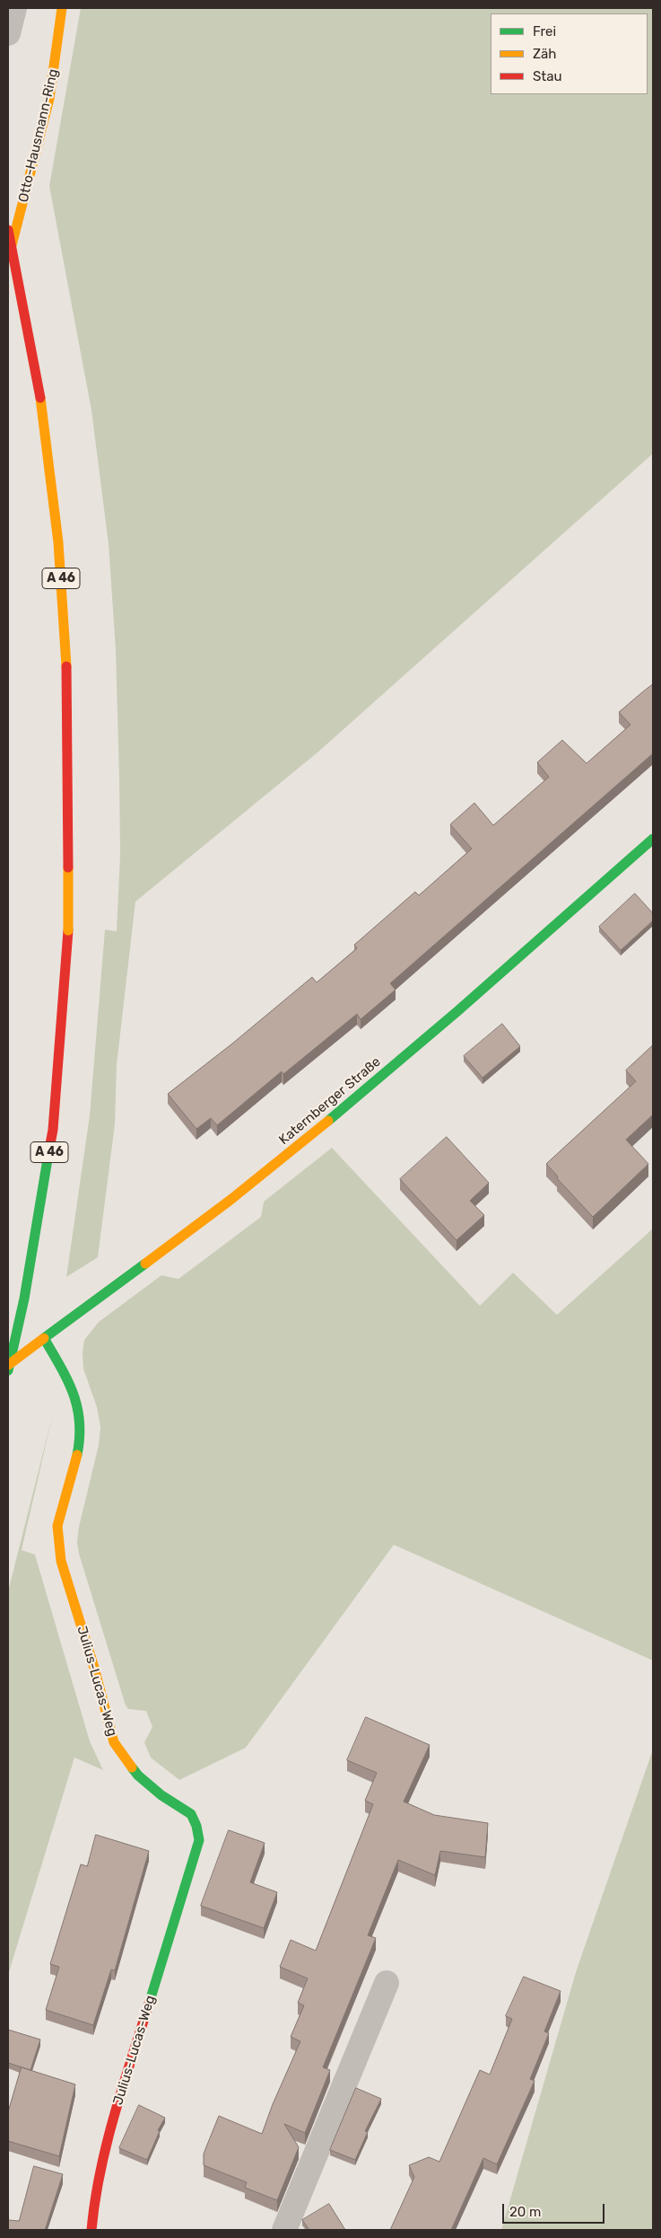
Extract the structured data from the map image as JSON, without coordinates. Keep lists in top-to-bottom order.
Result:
{
  "streets": {
    "main road": [
      "Otto-Hausmann-Ring",
      "A 46",
      "Katernberger Straße",
      "Julius-Lucas-Weg"
    ]
  },
  "crossings": [
    ["Katernberger Straße", "Julius-Lucas-Weg"]
  ],
  "legend": ["Frei", "Zäh", "Stau"],
  "scale_bar": "20 m"
}
